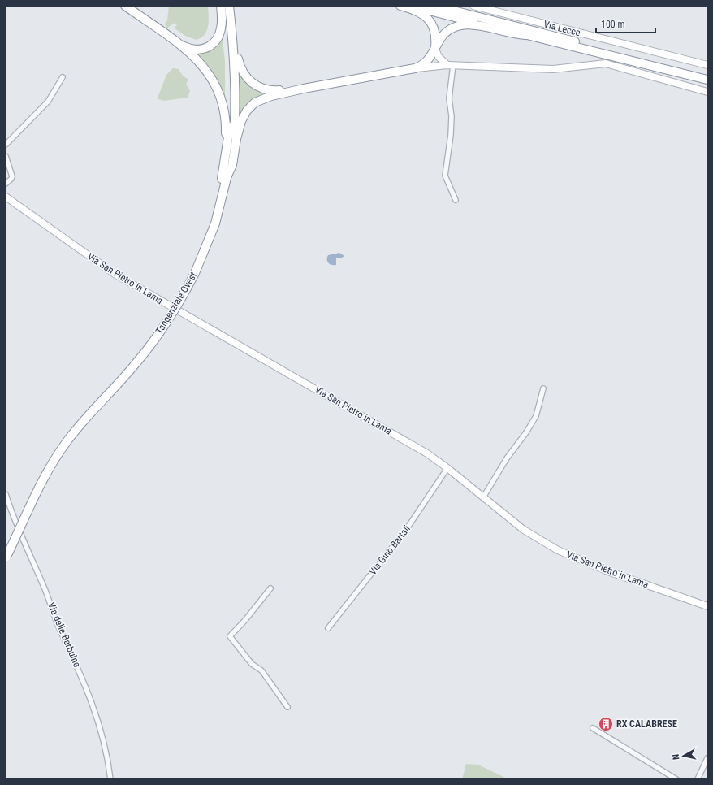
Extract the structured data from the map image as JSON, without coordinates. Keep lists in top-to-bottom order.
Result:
{
  "streets": {
    "highway": ["Tangenziale Ovest"],
    "main road": ["Via Lecce", "Via San Pietro in Lama"],
    "street": ["Via Gino Bartali", "Via delle Barbuine"]
  },
  "crossings": [
    ["Via San Pietro in Lama", "Via Gino Bartali"]
  ],
  "places": {
    "building": ["RX CALABRESE"]
  },
  "scale_bar": "100 m",
  "north": "left"
}
